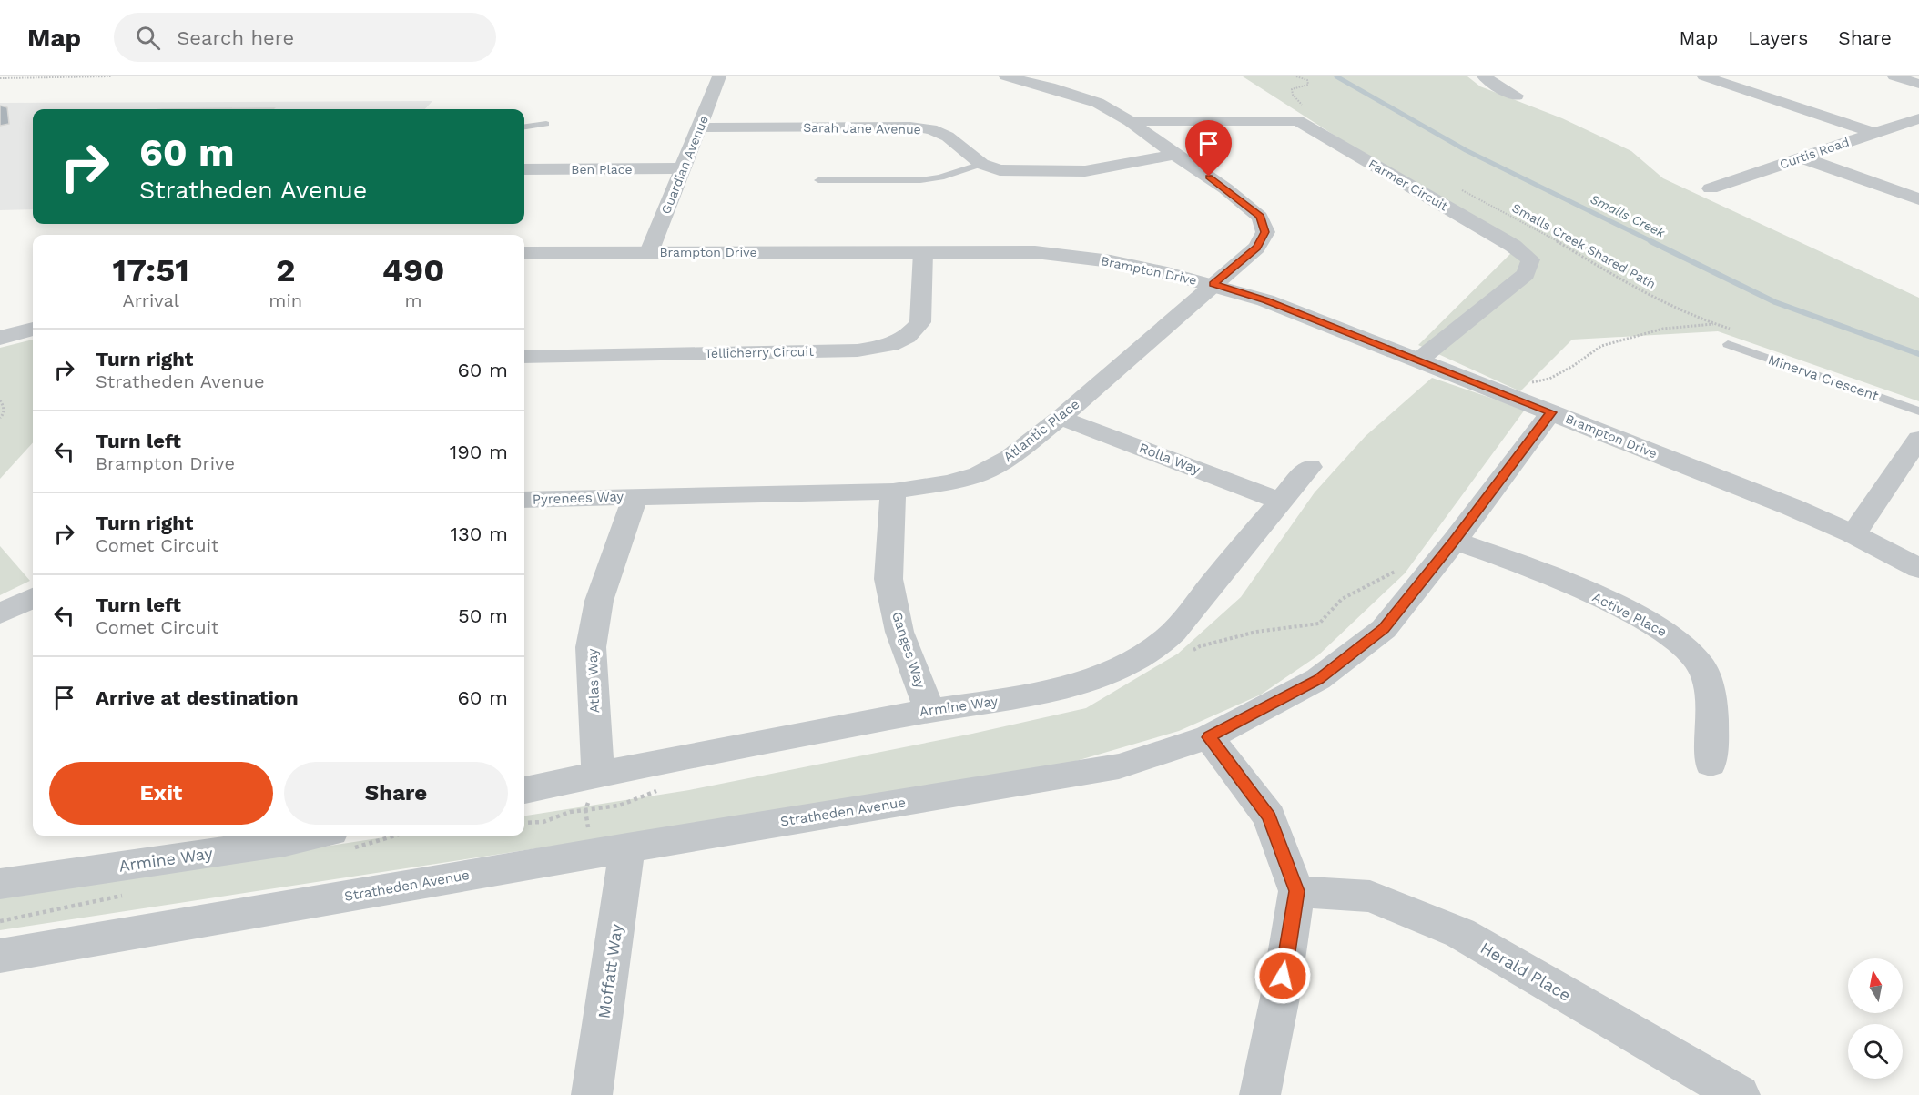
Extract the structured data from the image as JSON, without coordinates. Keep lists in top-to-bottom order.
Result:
{
  "streets": {
    "street": [
      "Sarah Jane Avenue",
      "Curtis Road",
      "Guardian Avenue",
      "Ben Place",
      "Farmer Circuit",
      "Brampton Drive",
      "Tellicherry Circuit",
      "Atlantic Place",
      "Rolla Way",
      "Pyrenees Way",
      "Active Place",
      "Ganges Way",
      "Atlas Way",
      "Armine Way",
      "Stratheden Avenue",
      "Moffatt Way",
      "Herald Place"
    ],
    "lane": ["Minerva Crescent"],
    "path": ["Smalls Creek Shared Path"]
  },
  "crossings": [
    ["Sarah Jane Avenue", "Guardian Avenue"],
    ["Sarah Jane Avenue", "Atlantic Place"],
    ["Guardian Avenue", "Ben Place"],
    ["Guardian Avenue", "Brampton Drive"],
    ["Farmer Circuit", "Brampton Drive"],
    ["Farmer Circuit", "Atlantic Place"],
    ["Brampton Drive", "Tellicherry Circuit"],
    ["Brampton Drive", "Atlantic Place"],
    ["Brampton Drive", "Stratheden Avenue"],
    ["Atlantic Place", "Rolla Way"],
    ["Atlantic Place", "Pyrenees Way"],
    ["Atlantic Place", "Ganges Way"],
    ["Atlantic Place", "Atlas Way"],
    ["Rolla Way", "Armine Way"],
    ["Pyrenees Way", "Atlas Way"],
    ["Active Place", "Stratheden Avenue"],
    ["Ganges Way", "Armine Way"],
    ["Atlas Way", "Armine Way"],
    ["Stratheden Avenue", "Moffatt Way"]
  ],
  "water": ["Smalls Creek"],
  "north": "top",
  "page": {
    "header": "Map",
    "search": "Search here",
    "nav": ["Map", "Layers", "Share"],
    "turn": ["60 m", "Stratheden Avenue"],
    "eta": [
      "17:51",
      "Arrival",
      "2",
      "min",
      "490",
      "m"
    ],
    "list": [
      {
        "name": "Turn right",
        "note": "Stratheden Avenue",
        "value": "60 m"
      },
      {
        "name": "Turn left",
        "note": "Brampton Drive",
        "value": "190 m"
      },
      {
        "name": "Turn right",
        "note": "Comet Circuit",
        "value": "130 m"
      },
      {
        "name": "Turn left",
        "note": "Comet Circuit",
        "value": "50 m"
      },
      {
        "name": "Arrive at destination",
        "value": "60 m"
      }
    ],
    "buttons": ["Exit", "Share"]
  }
}
